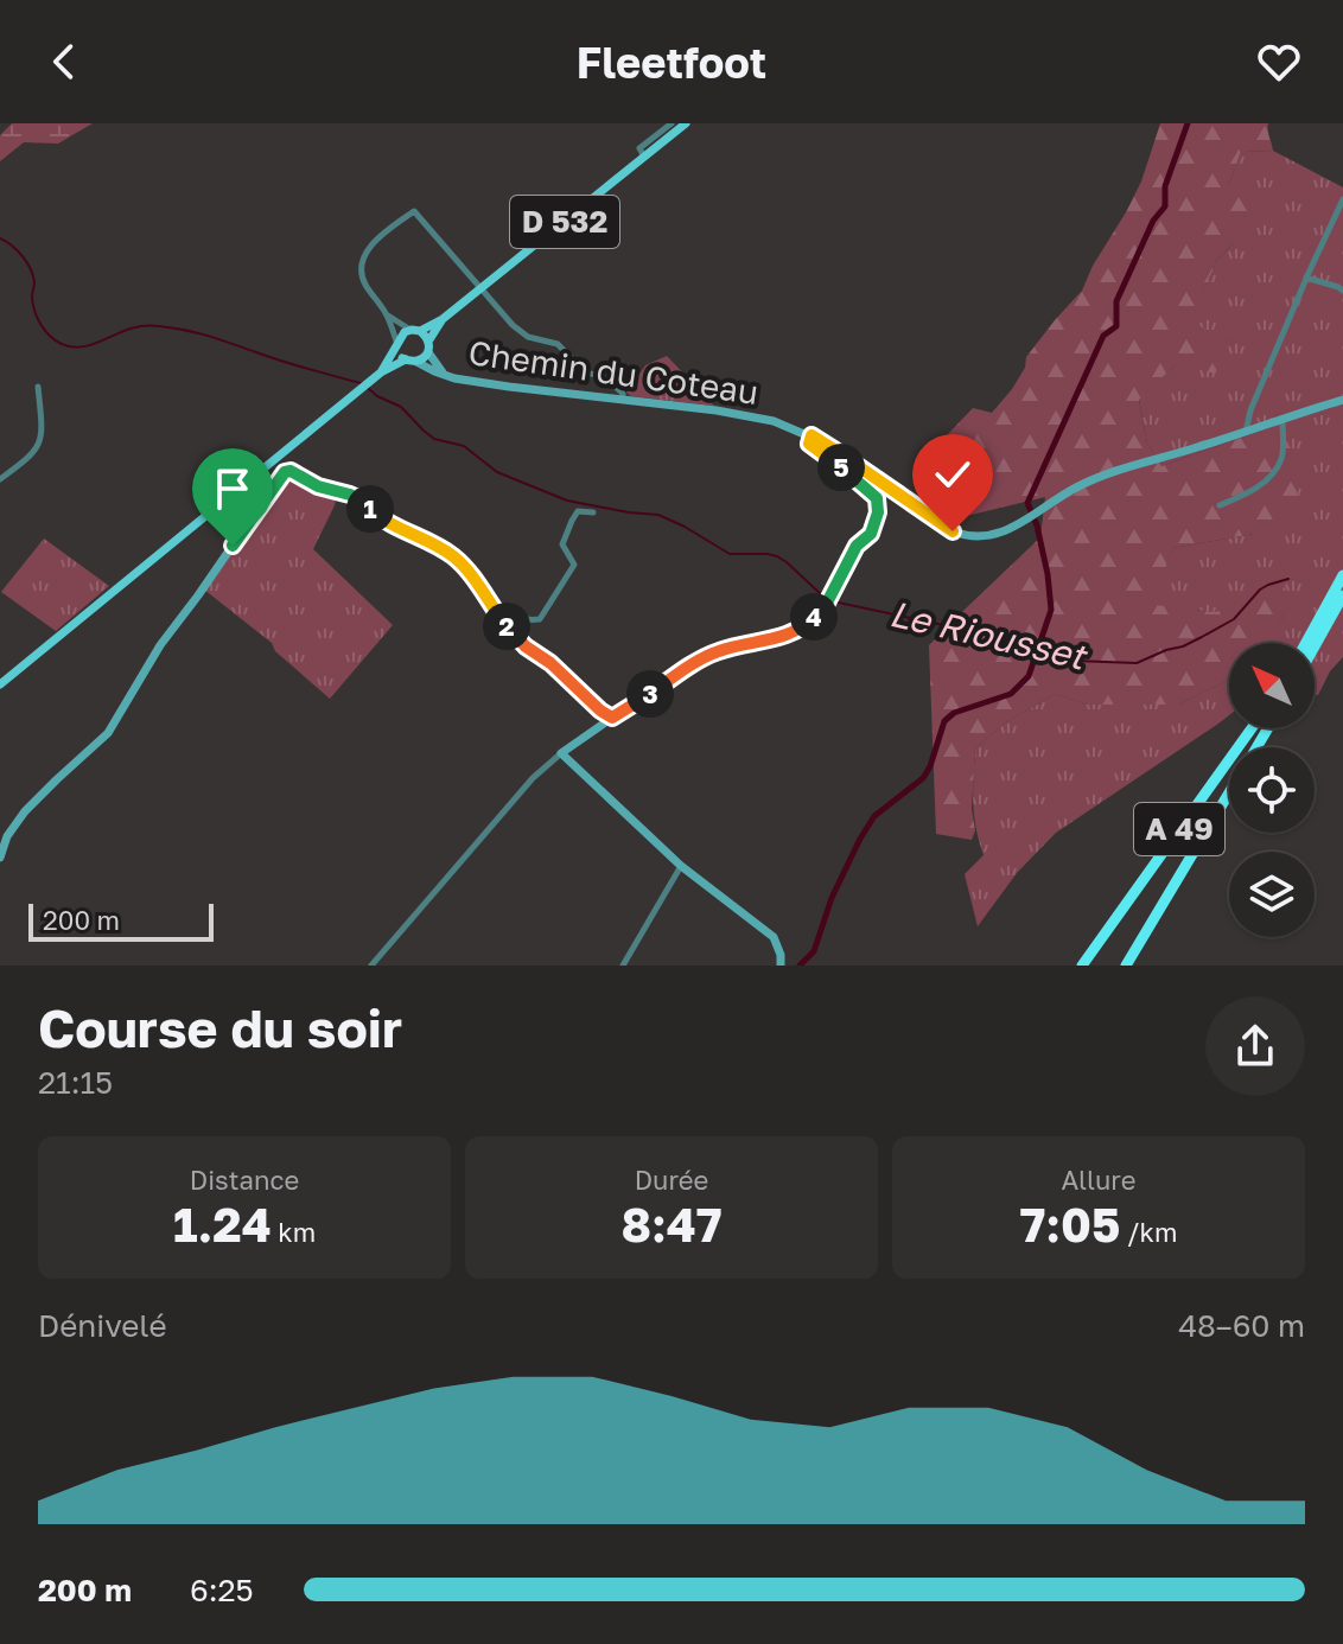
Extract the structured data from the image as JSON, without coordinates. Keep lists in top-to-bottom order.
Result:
{
  "streets": {
    "highway": ["A 49"],
    "main road": ["D 532"],
    "street": ["Chemin du Coteau"]
  },
  "crossings": [
    ["D 532", "Chemin du Coteau"]
  ],
  "water": ["Le Riousset"],
  "scale_bar": "200 m",
  "north": "top left",
  "page": {
    "header": "Fleetfoot",
    "pins": [
      "5",
      "1",
      "4",
      "2",
      "3"
    ],
    "scale": "200 m",
    "heading": ["Course du soir", "21:15"],
    "stats": [
      ["Distance", "1.24 km"],
      ["Durée", "8:47"],
      ["Allure", "7:05 /km"]
    ],
    "chart": ["Dénivelé", "48–60 m"],
    "list": [
      {
        "name": "200 m",
        "note": "6:25"
      }
    ]
  }
}
